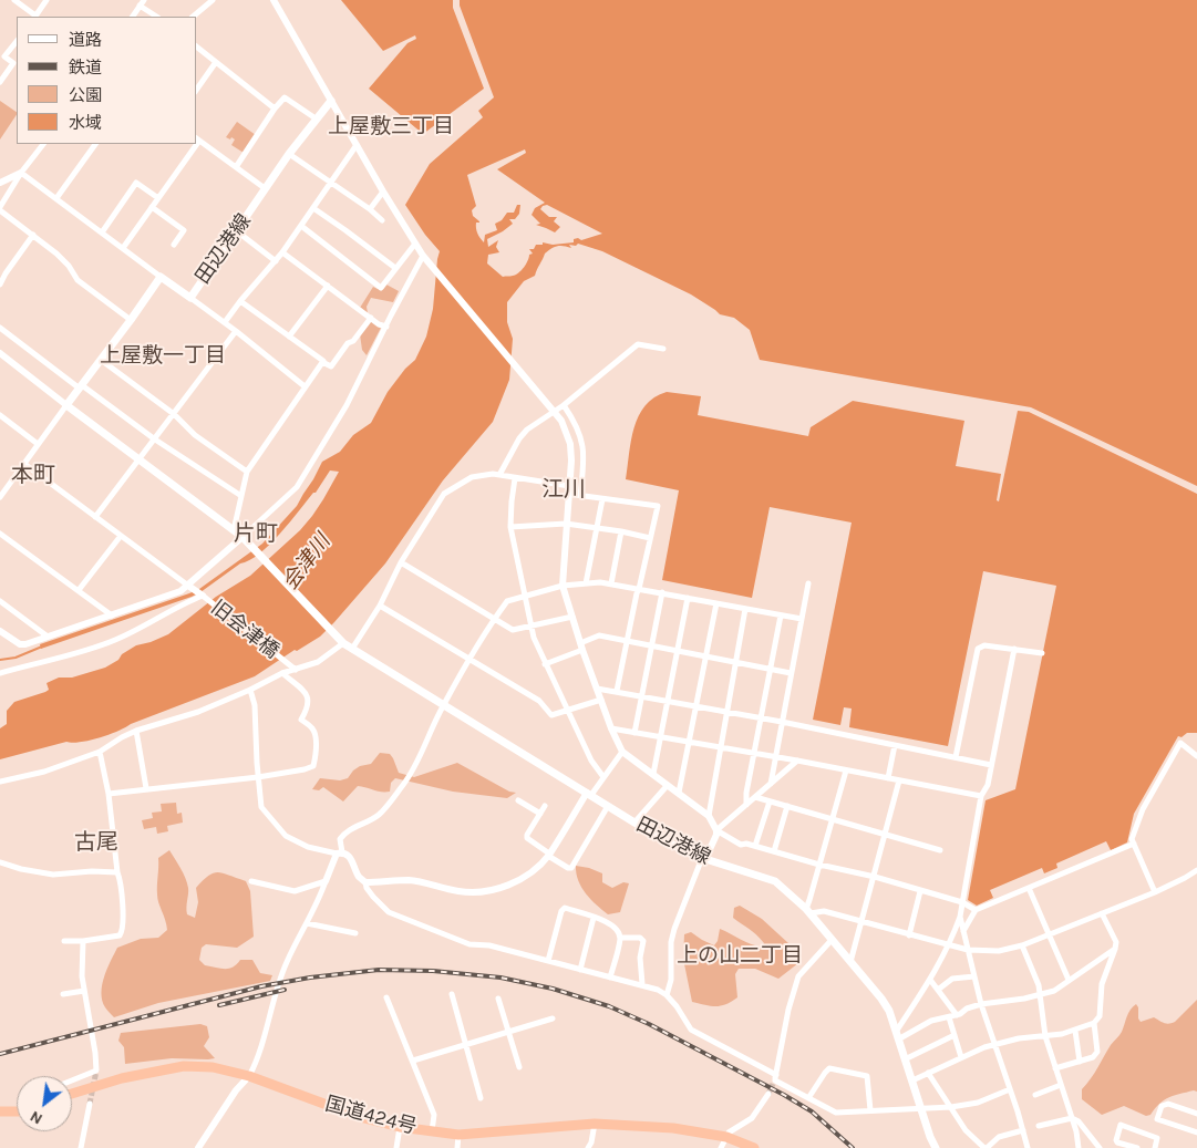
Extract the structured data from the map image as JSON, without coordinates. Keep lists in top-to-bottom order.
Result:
{
  "streets": {
    "highway": ["国道424号"],
    "main road": ["田辺港線"],
    "street": ["旧会津橋"]
  },
  "districts": [
    "上屋敷三丁目",
    "上屋敷一丁目",
    "本町",
    "江川",
    "片町",
    "古尾",
    "上の山二丁目"
  ],
  "water": ["会津川"],
  "legend": [
    "道路",
    "鉄道",
    "公園",
    "水域"
  ],
  "north": "bottom left"
}
